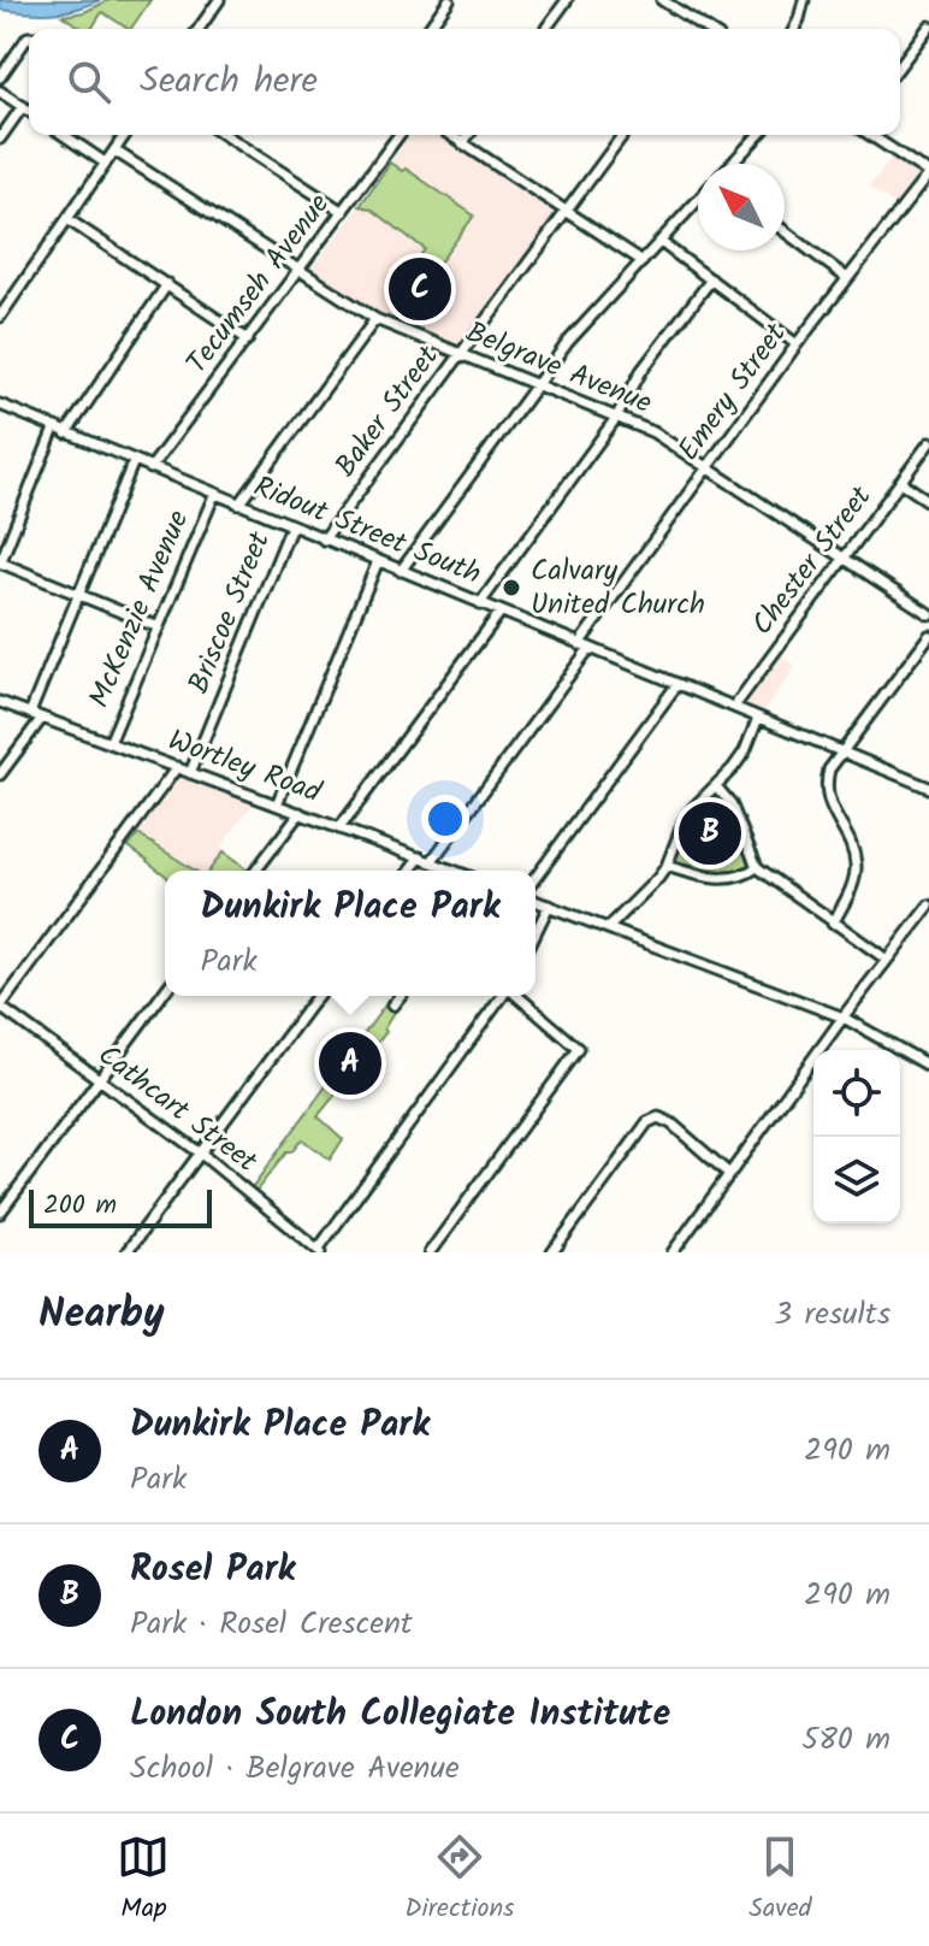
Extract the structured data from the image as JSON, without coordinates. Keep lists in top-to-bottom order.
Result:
{
  "streets": {
    "street": [
      "Tecumseh Avenue",
      "Belgrave Avenue",
      "Emery Street",
      "Baker Street",
      "Ridout Street South",
      "Chester Street",
      "McKenzie Avenue",
      "Briscoe Street",
      "Wortley Road",
      "Cathcart Street"
    ]
  },
  "crossings": [
    ["Tecumseh Avenue", "Belgrave Avenue"],
    ["Tecumseh Avenue", "Ridout Street South"],
    ["Belgrave Avenue", "Emery Street"],
    ["Belgrave Avenue", "Baker Street"],
    ["Belgrave Avenue", "Chester Street"],
    ["Emery Street", "Ridout Street South"],
    ["Baker Street", "Ridout Street South"],
    ["Ridout Street South", "Chester Street"],
    ["Ridout Street South", "McKenzie Avenue"],
    ["Ridout Street South", "Briscoe Street"],
    ["McKenzie Avenue", "Wortley Road"],
    ["Briscoe Street", "Wortley Road"]
  ],
  "places": ["Calvary United Church"],
  "scale_bar": "200 m",
  "north": "top left",
  "page": {
    "search": "Search here",
    "pins": ["C", "B", "A"],
    "popup": ["Dunkirk Place Park", "Park"],
    "scale": "200 m",
    "heading": ["Nearby", "3 results"],
    "list": [
      {
        "mark": "A",
        "name": "Dunkirk Place Park",
        "note": "Park",
        "value": "290 m"
      },
      {
        "mark": "B",
        "name": "Rosel Park",
        "note": "Park · Rosel Crescent",
        "value": "290 m"
      },
      {
        "mark": "C",
        "name": "London South Collegiate Institute",
        "note": "School · Belgrave Avenue",
        "value": "580 m"
      }
    ],
    "nav": ["Map", "Directions", "Saved"]
  }
}
